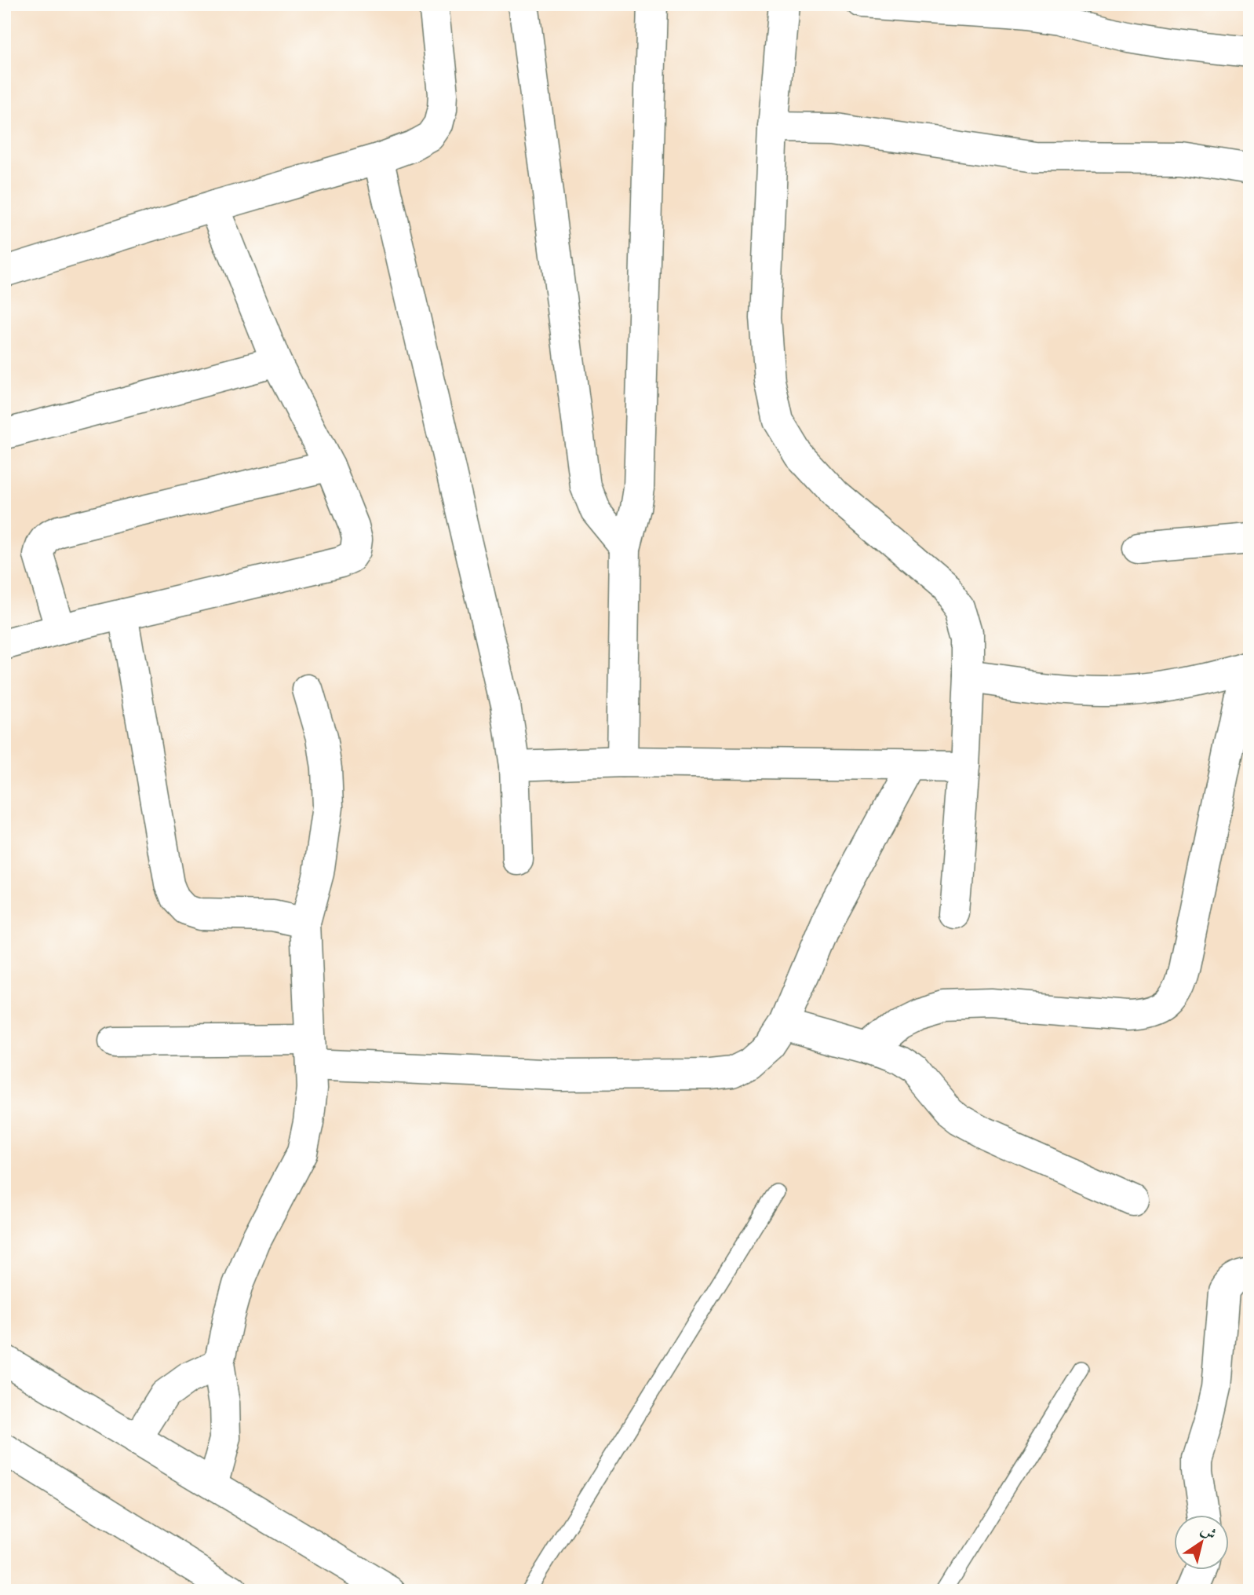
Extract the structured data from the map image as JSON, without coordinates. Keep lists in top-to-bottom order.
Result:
{
  "north": "top right"
}
